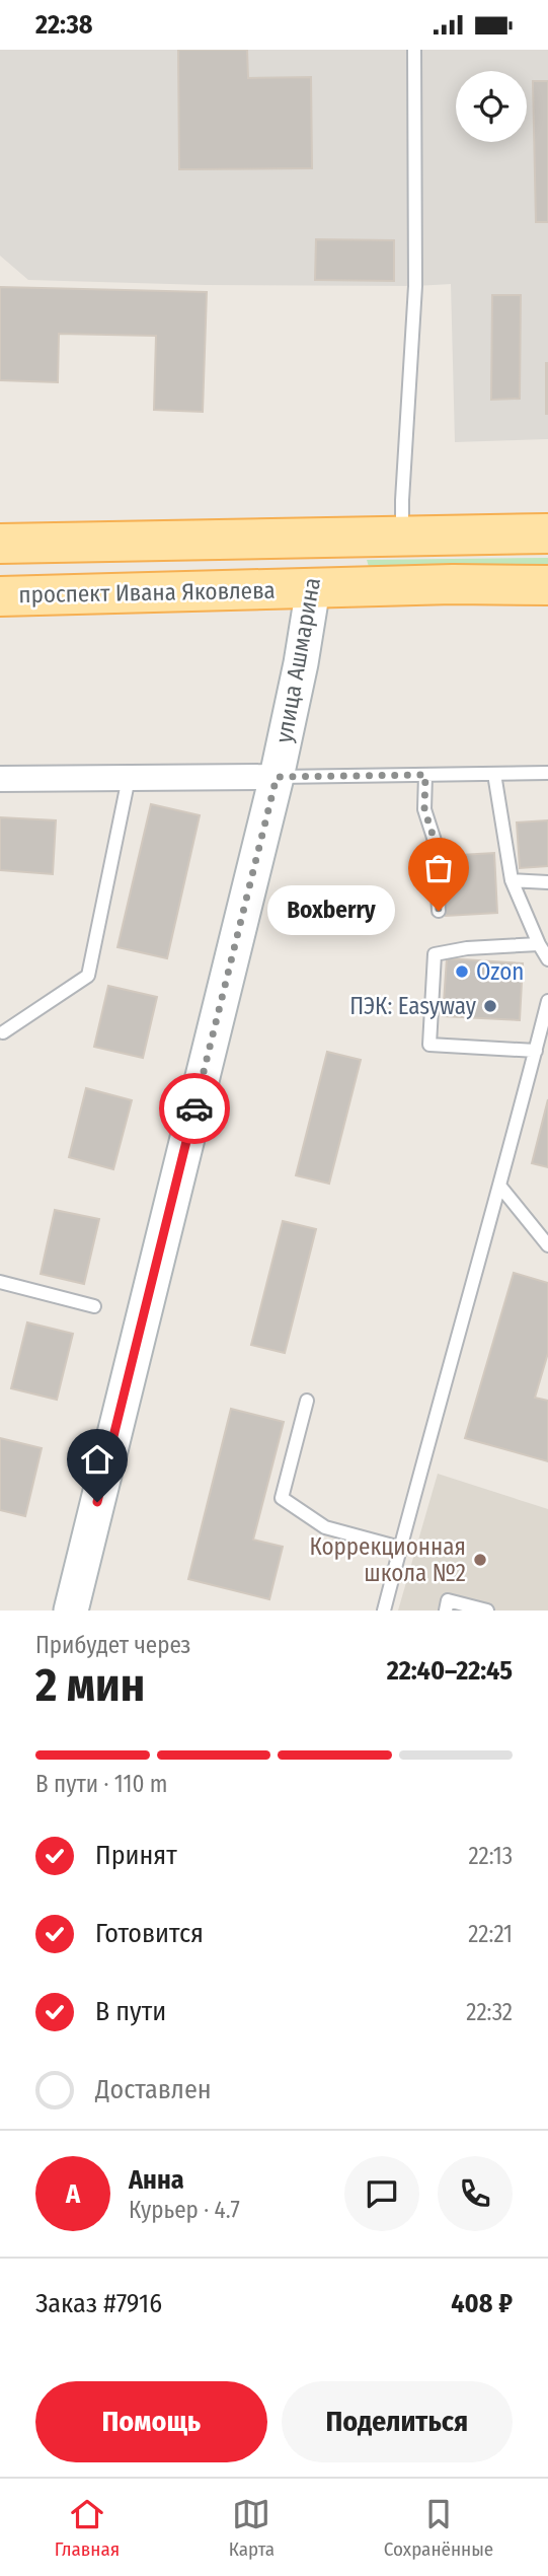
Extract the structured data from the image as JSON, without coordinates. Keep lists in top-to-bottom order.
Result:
{
  "streets": {
    "main road": ["проспект Ивана Яковлева", "улица Ашмарина"]
  },
  "crossings": [
    ["проспект Ивана Яковлева", "улица Ашмарина"]
  ],
  "places": [
    "Boxberry",
    "Ozon",
    "ПЭК: Easyway",
    "Коррекционная школа №2"
  ],
  "page": {
    "status": "22:38",
    "bubble": "Boxberry",
    "heading": ["2 мин", "Прибудет через", "22:40–22:45"],
    "panel": [
      "Анна",
      "Курьер · 4.7",
      "Заказ #7916",
      "408 ₽"
    ],
    "bar": "В пути · 110 m",
    "list": [
      ["Принят", "22:13"],
      ["Готовится", "22:21"],
      ["В пути", "22:32"],
      "Доставлен"
    ],
    "round": "А",
    "buttons": ["Помощь", "Поделиться"],
    "tabs": ["Главная", "Карта", "Сохранённые"]
  }
}
